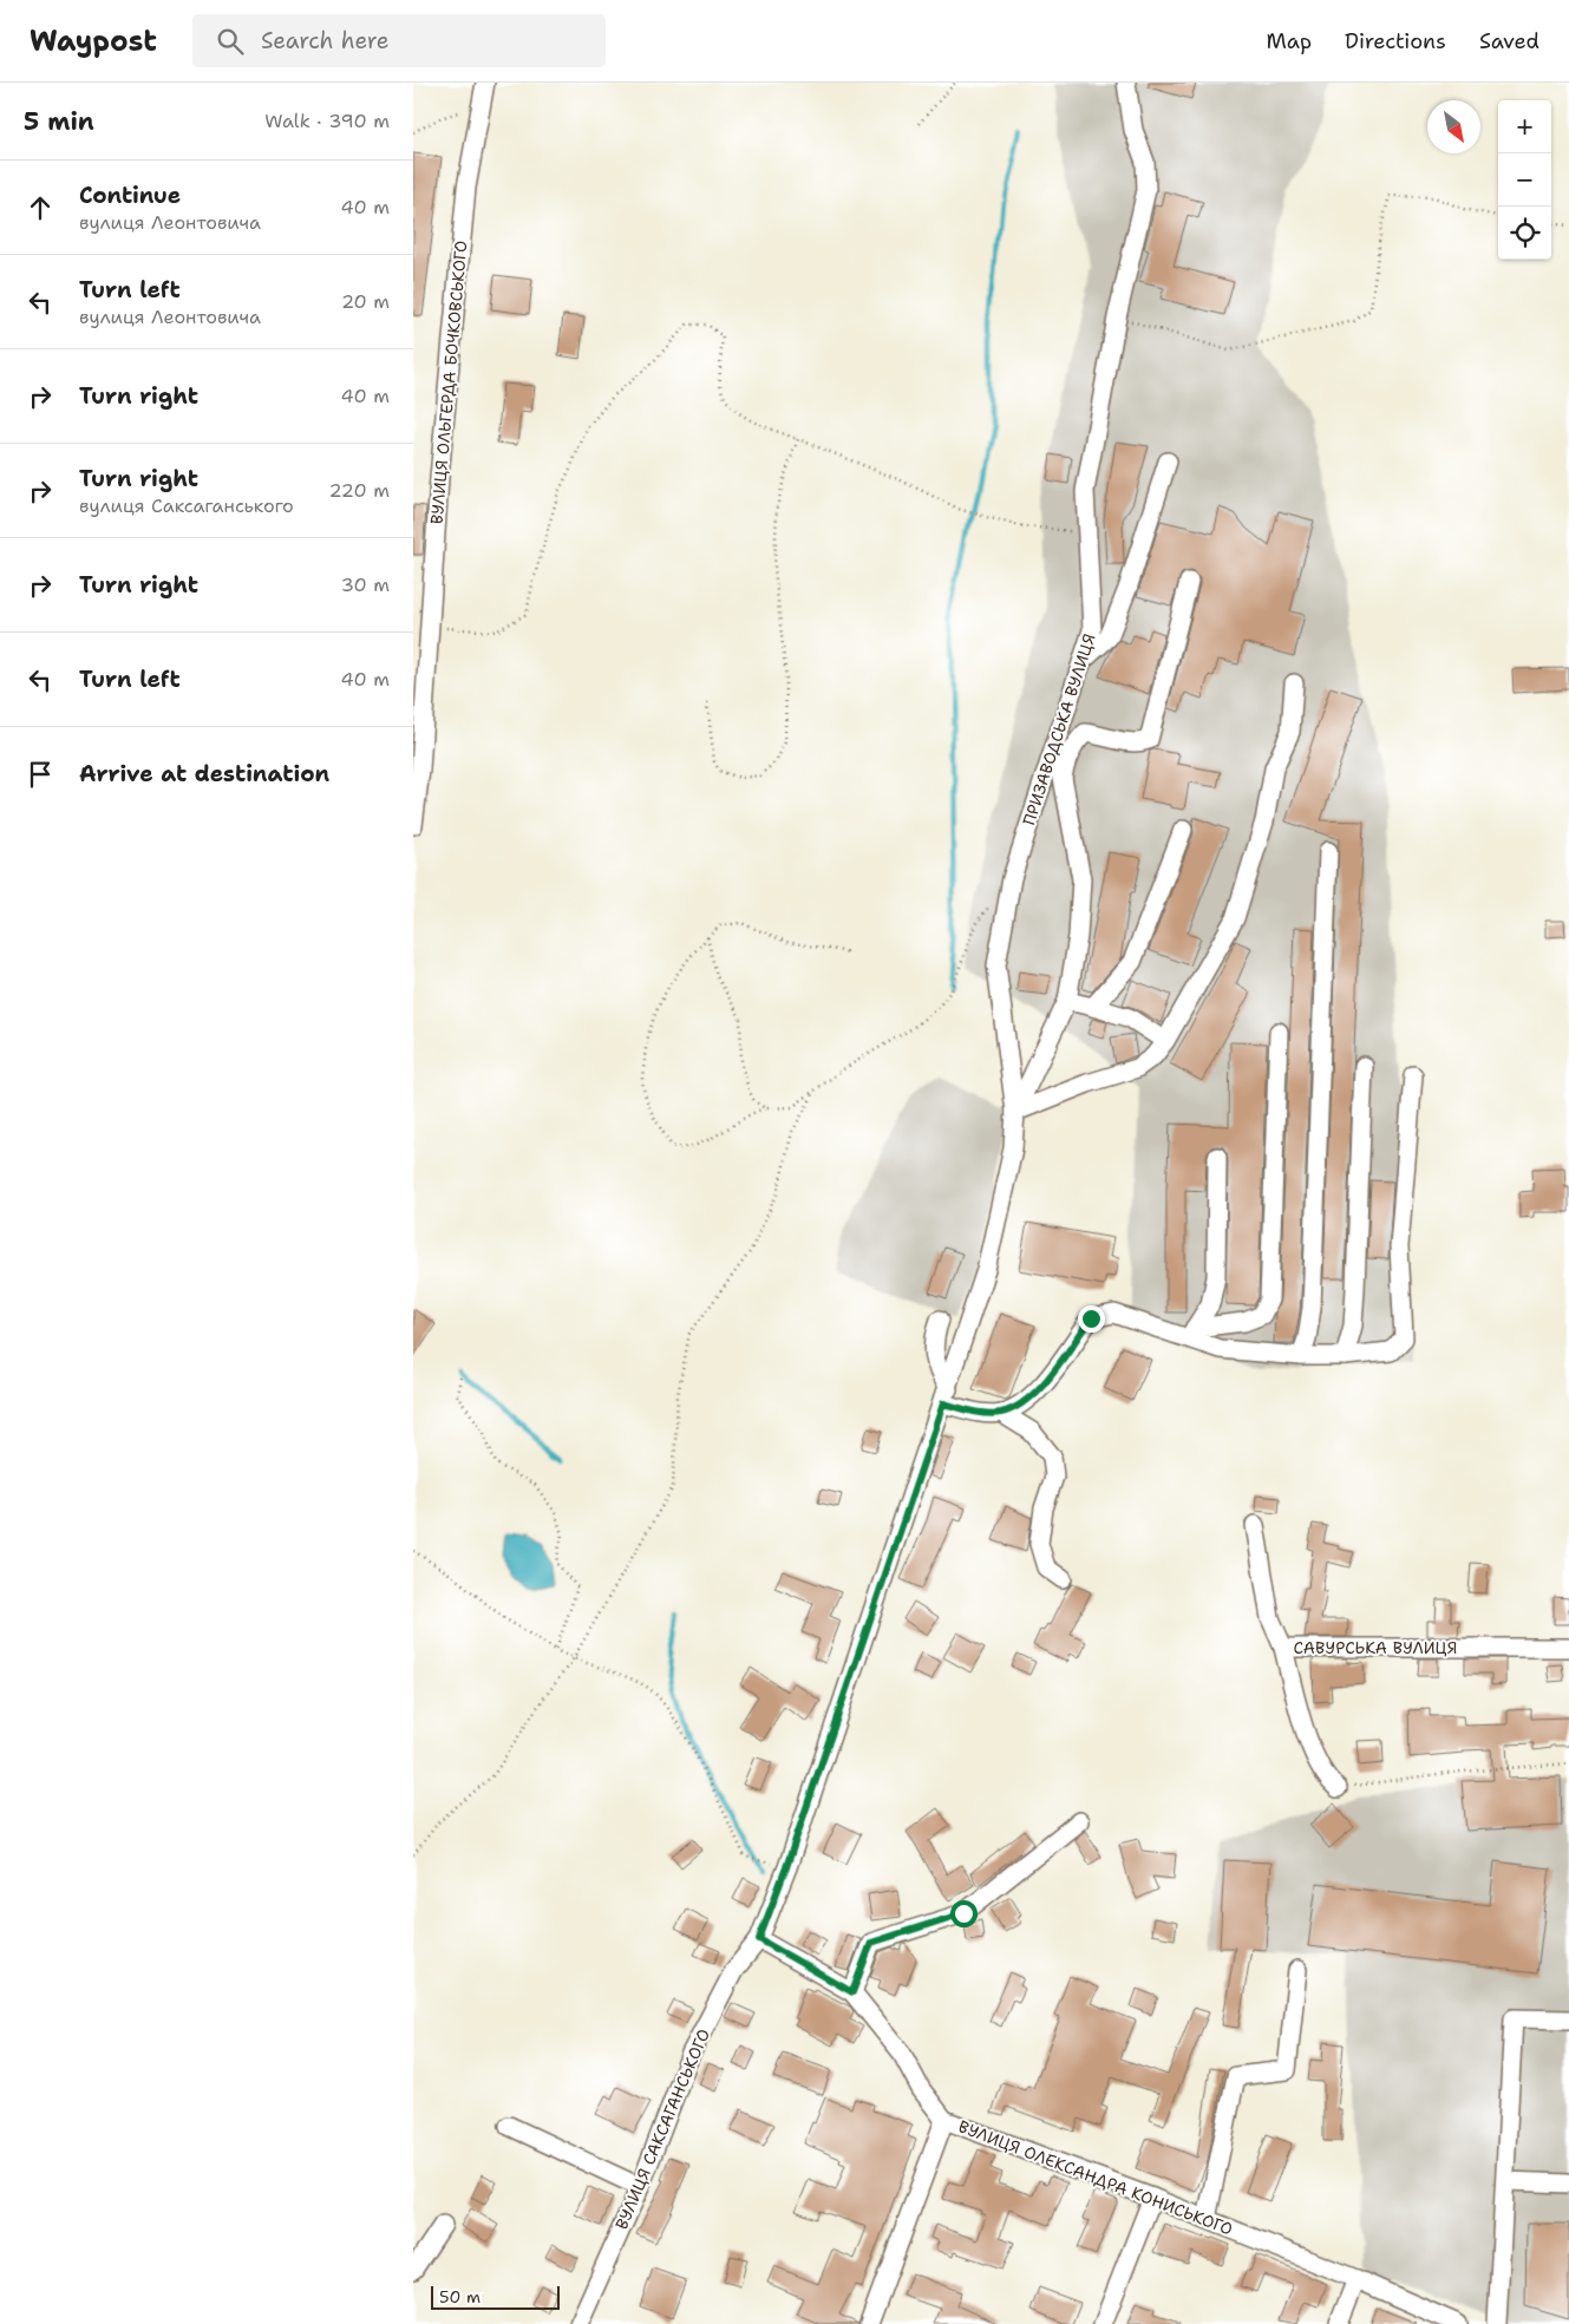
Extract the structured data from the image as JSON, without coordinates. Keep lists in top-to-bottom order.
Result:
{
  "streets": {
    "street": [
      "ВУЛИЦЯ ОЛЬГЕРДА БОЧКОВСЬКОГО",
      "ПРИЗАВОДСЬКА ВУЛИЦЯ",
      "САВУРСЬКА ВУЛИЦЯ",
      "ВУЛИЦЯ САКСАГАНСЬКОГО",
      "ВУЛИЦЯ ОЛЕКСАНДРА КОНИСЬКОГО"
    ]
  },
  "crossings": [
    ["ПРИЗАВОДСЬКА ВУЛИЦЯ", "ВУЛИЦЯ САКСАГАНСЬКОГО"],
    ["ВУЛИЦЯ САКСАГАНСЬКОГО", "ВУЛИЦЯ ОЛЕКСАНДРА КОНИСЬКОГО"]
  ],
  "scale_bar": "50 m",
  "north": "bottom right",
  "page": {
    "header": "Waypost",
    "search": "Search here",
    "nav": ["Map", "Directions", "Saved"],
    "heading": ["5 min", "Walk · 390 m"],
    "map_buttons": ["+", "−"],
    "list": [
      ["Continue", "вулиця Леонтовича", "40 m"],
      ["Turn left", "вулиця Леонтовича", "20 m"],
      ["Turn right", "40 m"],
      ["Turn right", "вулиця Саксаганського", "220 m"],
      ["Turn right", "30 m"],
      ["Turn left", "40 m"],
      "Arrive at destination"
    ],
    "scale": "50 m"
  }
}
